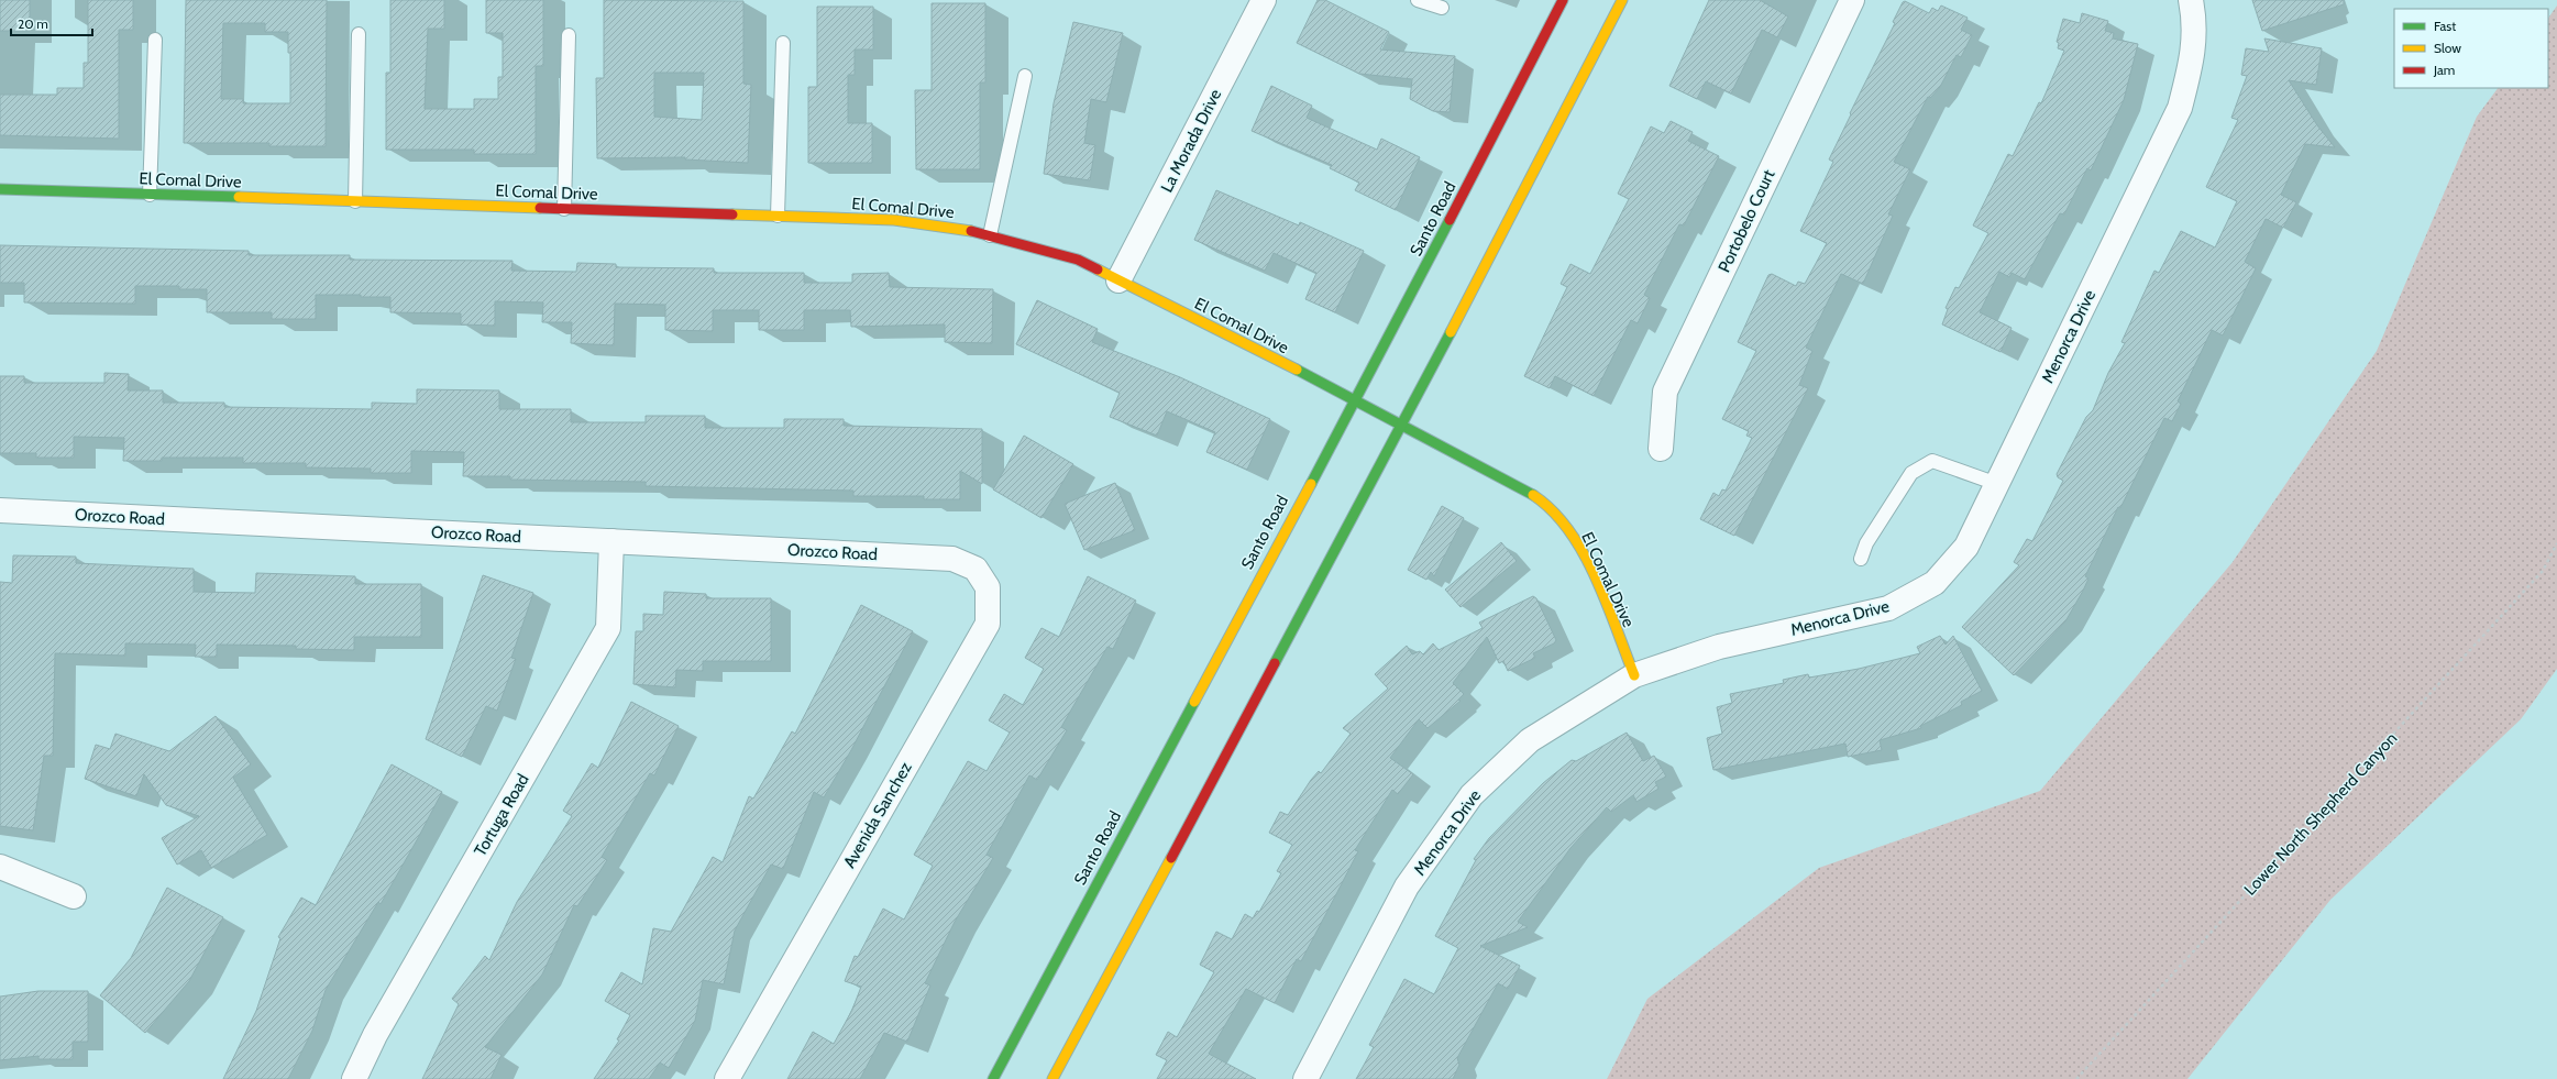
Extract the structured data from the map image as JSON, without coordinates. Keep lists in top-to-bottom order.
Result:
{
  "streets": {
    "main road": ["El Comal Drive", "Santo Road"],
    "street": [
      "La Morada Drive",
      "Portobelo Court",
      "Menorca Drive",
      "Orozco Road",
      "Tortuga Road",
      "Avenida Sanchez"
    ],
    "path": ["Lower North Shepherd Canyon"]
  },
  "crossings": [
    ["La Morada Drive", "El Comal Drive"],
    ["El Comal Drive", "Santo Road"],
    ["El Comal Drive", "Menorca Drive"],
    ["Orozco Road", "Tortuga Road"],
    ["Orozco Road", "Avenida Sanchez"]
  ],
  "legend": ["Fast", "Slow", "Jam"],
  "scale_bar": "20 m"
}
